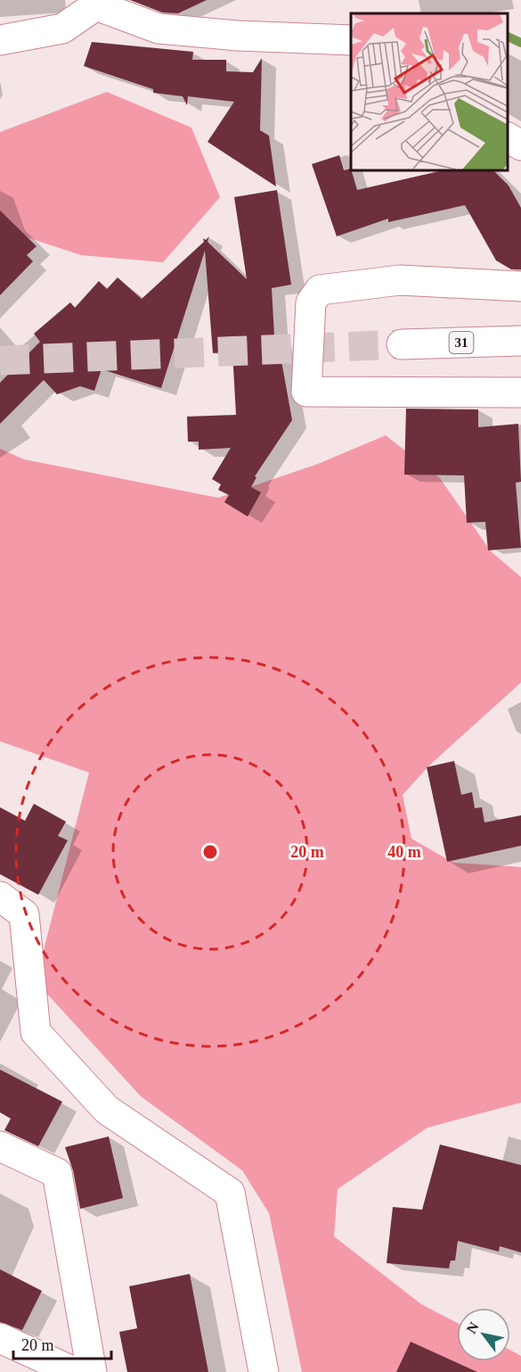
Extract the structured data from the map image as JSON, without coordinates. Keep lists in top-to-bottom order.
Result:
{
  "streets": {
    "main road": ["31"]
  },
  "scale_bar": "20 m",
  "north": "top left",
  "rings": ["20 m", "40 m"]
}
